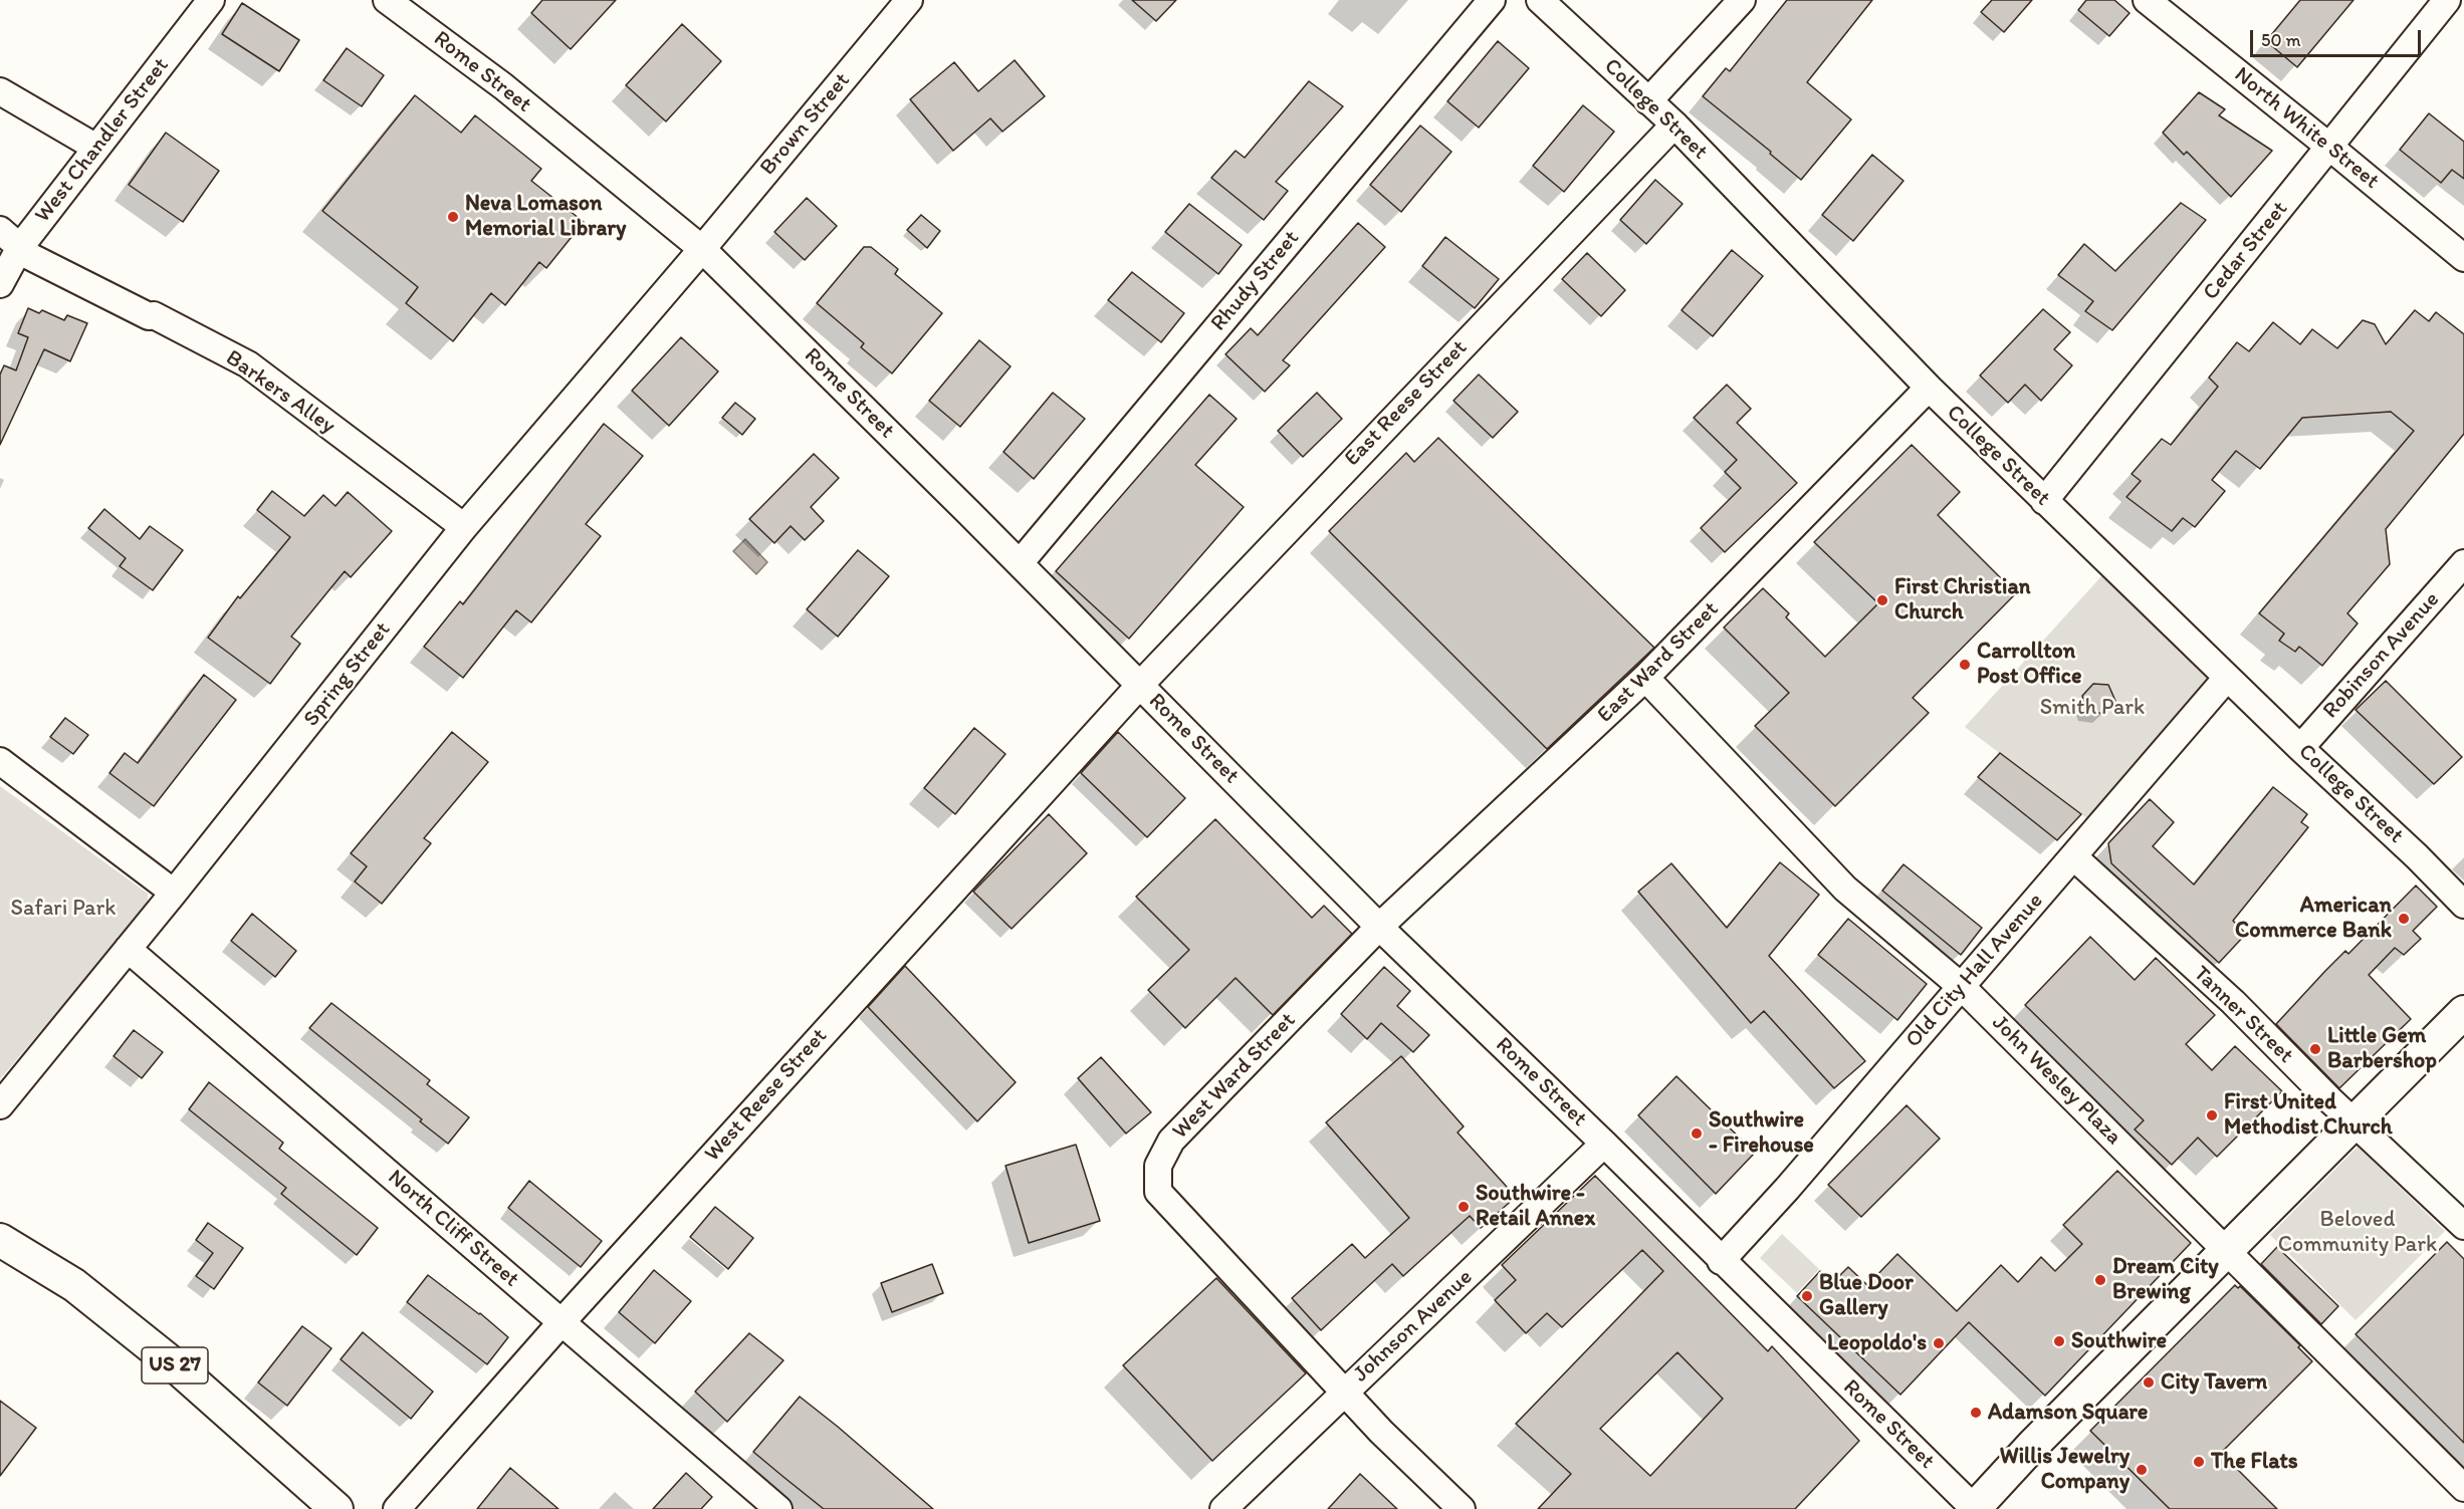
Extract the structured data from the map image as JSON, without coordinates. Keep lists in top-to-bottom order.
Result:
{
  "streets": {
    "main road": ["US 27"],
    "street": [
      "Rome Street",
      "College Street",
      "Brown Street",
      "North White Street",
      "West Chandler Street",
      "Cedar Street",
      "Rhudy Street",
      "Barkers Alley",
      "East Reese Street",
      "Robinson Avenue",
      "East Ward Street",
      "Spring Street",
      "Old City Hall Avenue",
      "Tanner Street",
      "West Ward Street",
      "John Wesley Plaza",
      "West Reese Street",
      "North Cliff Street",
      "Johnson Avenue"
    ]
  },
  "crossings": [
    ["Rome Street", "Brown Street"],
    ["Rome Street", "Rhudy Street"],
    ["Rome Street", "East Reese Street"],
    ["Rome Street", "East Ward Street"],
    ["Rome Street", "Spring Street"],
    ["Rome Street", "Old City Hall Avenue"],
    ["Rome Street", "West Ward Street"],
    ["Rome Street", "West Reese Street"],
    ["Rome Street", "Johnson Avenue"],
    ["College Street", "Cedar Street"],
    ["College Street", "East Reese Street"],
    ["College Street", "Robinson Avenue"],
    ["College Street", "East Ward Street"],
    ["College Street", "Old City Hall Avenue"],
    ["Brown Street", "Spring Street"],
    ["North White Street", "Cedar Street"],
    ["West Chandler Street", "Barkers Alley"],
    ["Barkers Alley", "Spring Street"],
    ["East Reese Street", "West Reese Street"],
    ["East Ward Street", "West Ward Street"],
    ["East Ward Street", "John Wesley Plaza"],
    ["Spring Street", "North Cliff Street"],
    ["Old City Hall Avenue", "Tanner Street"],
    ["Old City Hall Avenue", "John Wesley Plaza"],
    ["West Ward Street", "Johnson Avenue"],
    ["West Reese Street", "North Cliff Street"]
  ],
  "parks": ["Smith Park", "Safari Park", "Beloved Community Park"],
  "places": [
    "Neva Lomason Memorial Library",
    "First Christian Church",
    "Carrollton Post Office",
    "American Commerce Bank",
    "Little Gem Barbershop",
    "First United Methodist Church",
    "Southwire - Firehouse",
    "Southwire - Retail Annex",
    "Dream City Brewing",
    "Blue Door Gallery",
    "Southwire",
    "Leopoldo's",
    "City Tavern",
    "Adamson Square",
    "The Flats",
    "Willis Jewelry Company"
  ],
  "scale_bar": "50 m"
}
